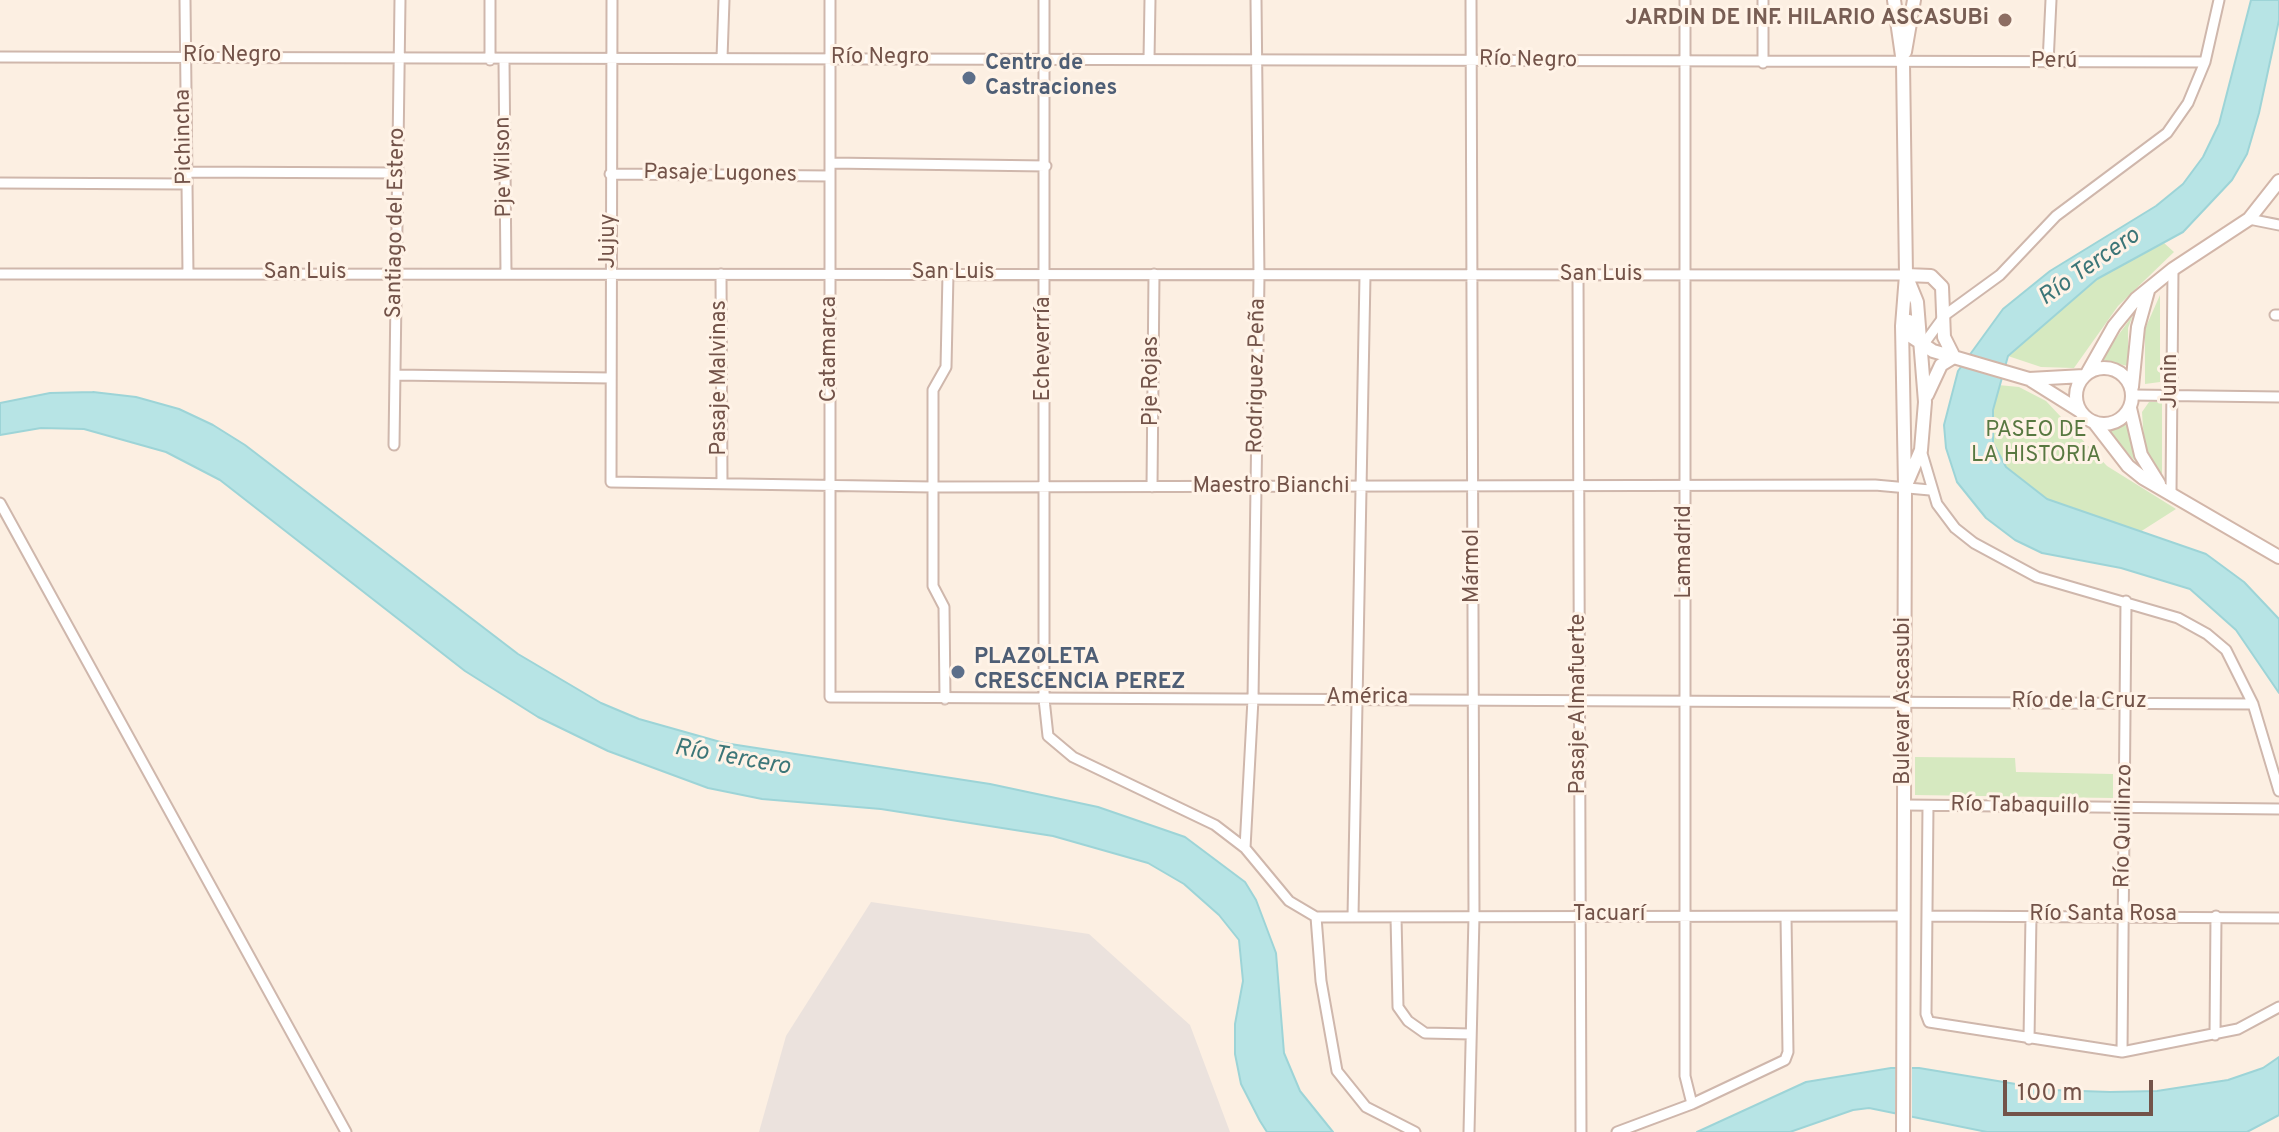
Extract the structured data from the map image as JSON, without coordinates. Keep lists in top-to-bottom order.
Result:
{
  "streets": {
    "main road": ["Bulevar Ascasubi"],
    "street": [
      "Río Negro",
      "Perú",
      "Pichincha",
      "Pje Wilson",
      "Pasaje Lugones",
      "Santiago del Estero",
      "Jujuy",
      "San Luis",
      "Catamarca",
      "Echeverría",
      "Rodriguez Peña",
      "Pasaje Malvinas",
      "Pje Rojas",
      "Junin",
      "Maestro Bianchi",
      "Lamadrid",
      "Mármol",
      "América",
      "Río de la Cruz",
      "Pasaje Almafuerte",
      "Río Tabaquillo",
      "Río Quillinzo",
      "Tacuarí",
      "Río Santa Rosa"
    ]
  },
  "crossings": [
    ["Río Negro", "Perú"],
    ["Río Negro", "Pichincha"],
    ["Río Negro", "Pje Wilson"],
    ["Río Negro", "Santiago del Estero"],
    ["Río Negro", "Jujuy"],
    ["Río Negro", "Catamarca"],
    ["Río Negro", "Echeverría"],
    ["Río Negro", "Rodriguez Peña"],
    ["Río Negro", "Lamadrid"],
    ["Río Negro", "Mármol"],
    ["Pichincha", "San Luis"],
    ["Pje Wilson", "San Luis"],
    ["Pasaje Lugones", "Jujuy"],
    ["Pasaje Lugones", "Catamarca"],
    ["Pasaje Lugones", "Echeverría"],
    ["Santiago del Estero", "San Luis"],
    ["Jujuy", "San Luis"],
    ["Jujuy", "Maestro Bianchi"],
    ["San Luis", "Catamarca"],
    ["San Luis", "Echeverría"],
    ["San Luis", "Rodriguez Peña"],
    ["San Luis", "Pasaje Malvinas"],
    ["San Luis", "Pje Rojas"],
    ["San Luis", "Lamadrid"],
    ["San Luis", "Mármol"],
    ["San Luis", "Pasaje Almafuerte"],
    ["Catamarca", "Maestro Bianchi"],
    ["Catamarca", "América"],
    ["Echeverría", "Rodriguez Peña"],
    ["Echeverría", "Maestro Bianchi"],
    ["Echeverría", "América"],
    ["Echeverría", "Tacuarí"],
    ["Rodriguez Peña", "Maestro Bianchi"],
    ["Rodriguez Peña", "América"],
    ["Pasaje Malvinas", "Maestro Bianchi"],
    ["Pje Rojas", "Maestro Bianchi"],
    ["Maestro Bianchi", "Lamadrid"],
    ["Maestro Bianchi", "Mármol"],
    ["Maestro Bianchi", "Bulevar Ascasubi"],
    ["Maestro Bianchi", "Pasaje Almafuerte"],
    ["Lamadrid", "América"],
    ["Lamadrid", "Tacuarí"],
    ["Mármol", "América"],
    ["Mármol", "Tacuarí"],
    ["América", "Bulevar Ascasubi"],
    ["América", "Río de la Cruz"],
    ["América", "Pasaje Almafuerte"],
    ["Bulevar Ascasubi", "Río de la Cruz"],
    ["Bulevar Ascasubi", "Río Tabaquillo"],
    ["Bulevar Ascasubi", "Tacuarí"],
    ["Río de la Cruz", "Río Quillinzo"],
    ["Pasaje Almafuerte", "Tacuarí"],
    ["Río Tabaquillo", "Río Quillinzo"],
    ["Río Quillinzo", "Río Santa Rosa"]
  ],
  "water": ["Río Tercero"],
  "parks": ["PASEO DE LA HISTORIA"],
  "places": ["JARDIN DE INF. HILARIO ASCASUBi", "Centro de Castraciones", "PLAZOLETA CRESCENCIA PEREZ"],
  "scale_bar": "100 m"
}
